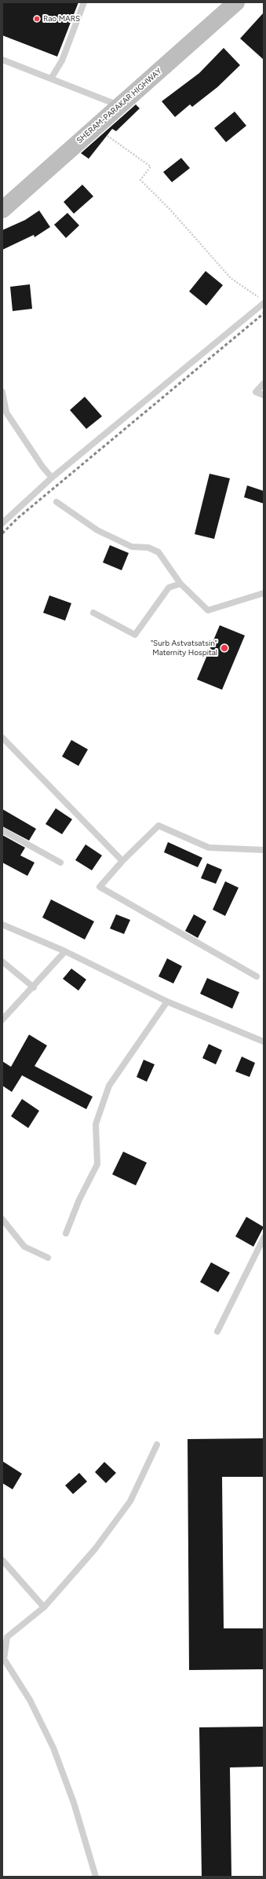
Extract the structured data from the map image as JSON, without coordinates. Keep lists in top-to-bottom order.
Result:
{
  "streets": {
    "street": ["SHERAM-PARAKAR HIGHWAY"]
  },
  "places": ["Rao MARS", "\"Surb Astvatsatsin\" Maternity Hospital"]
}
